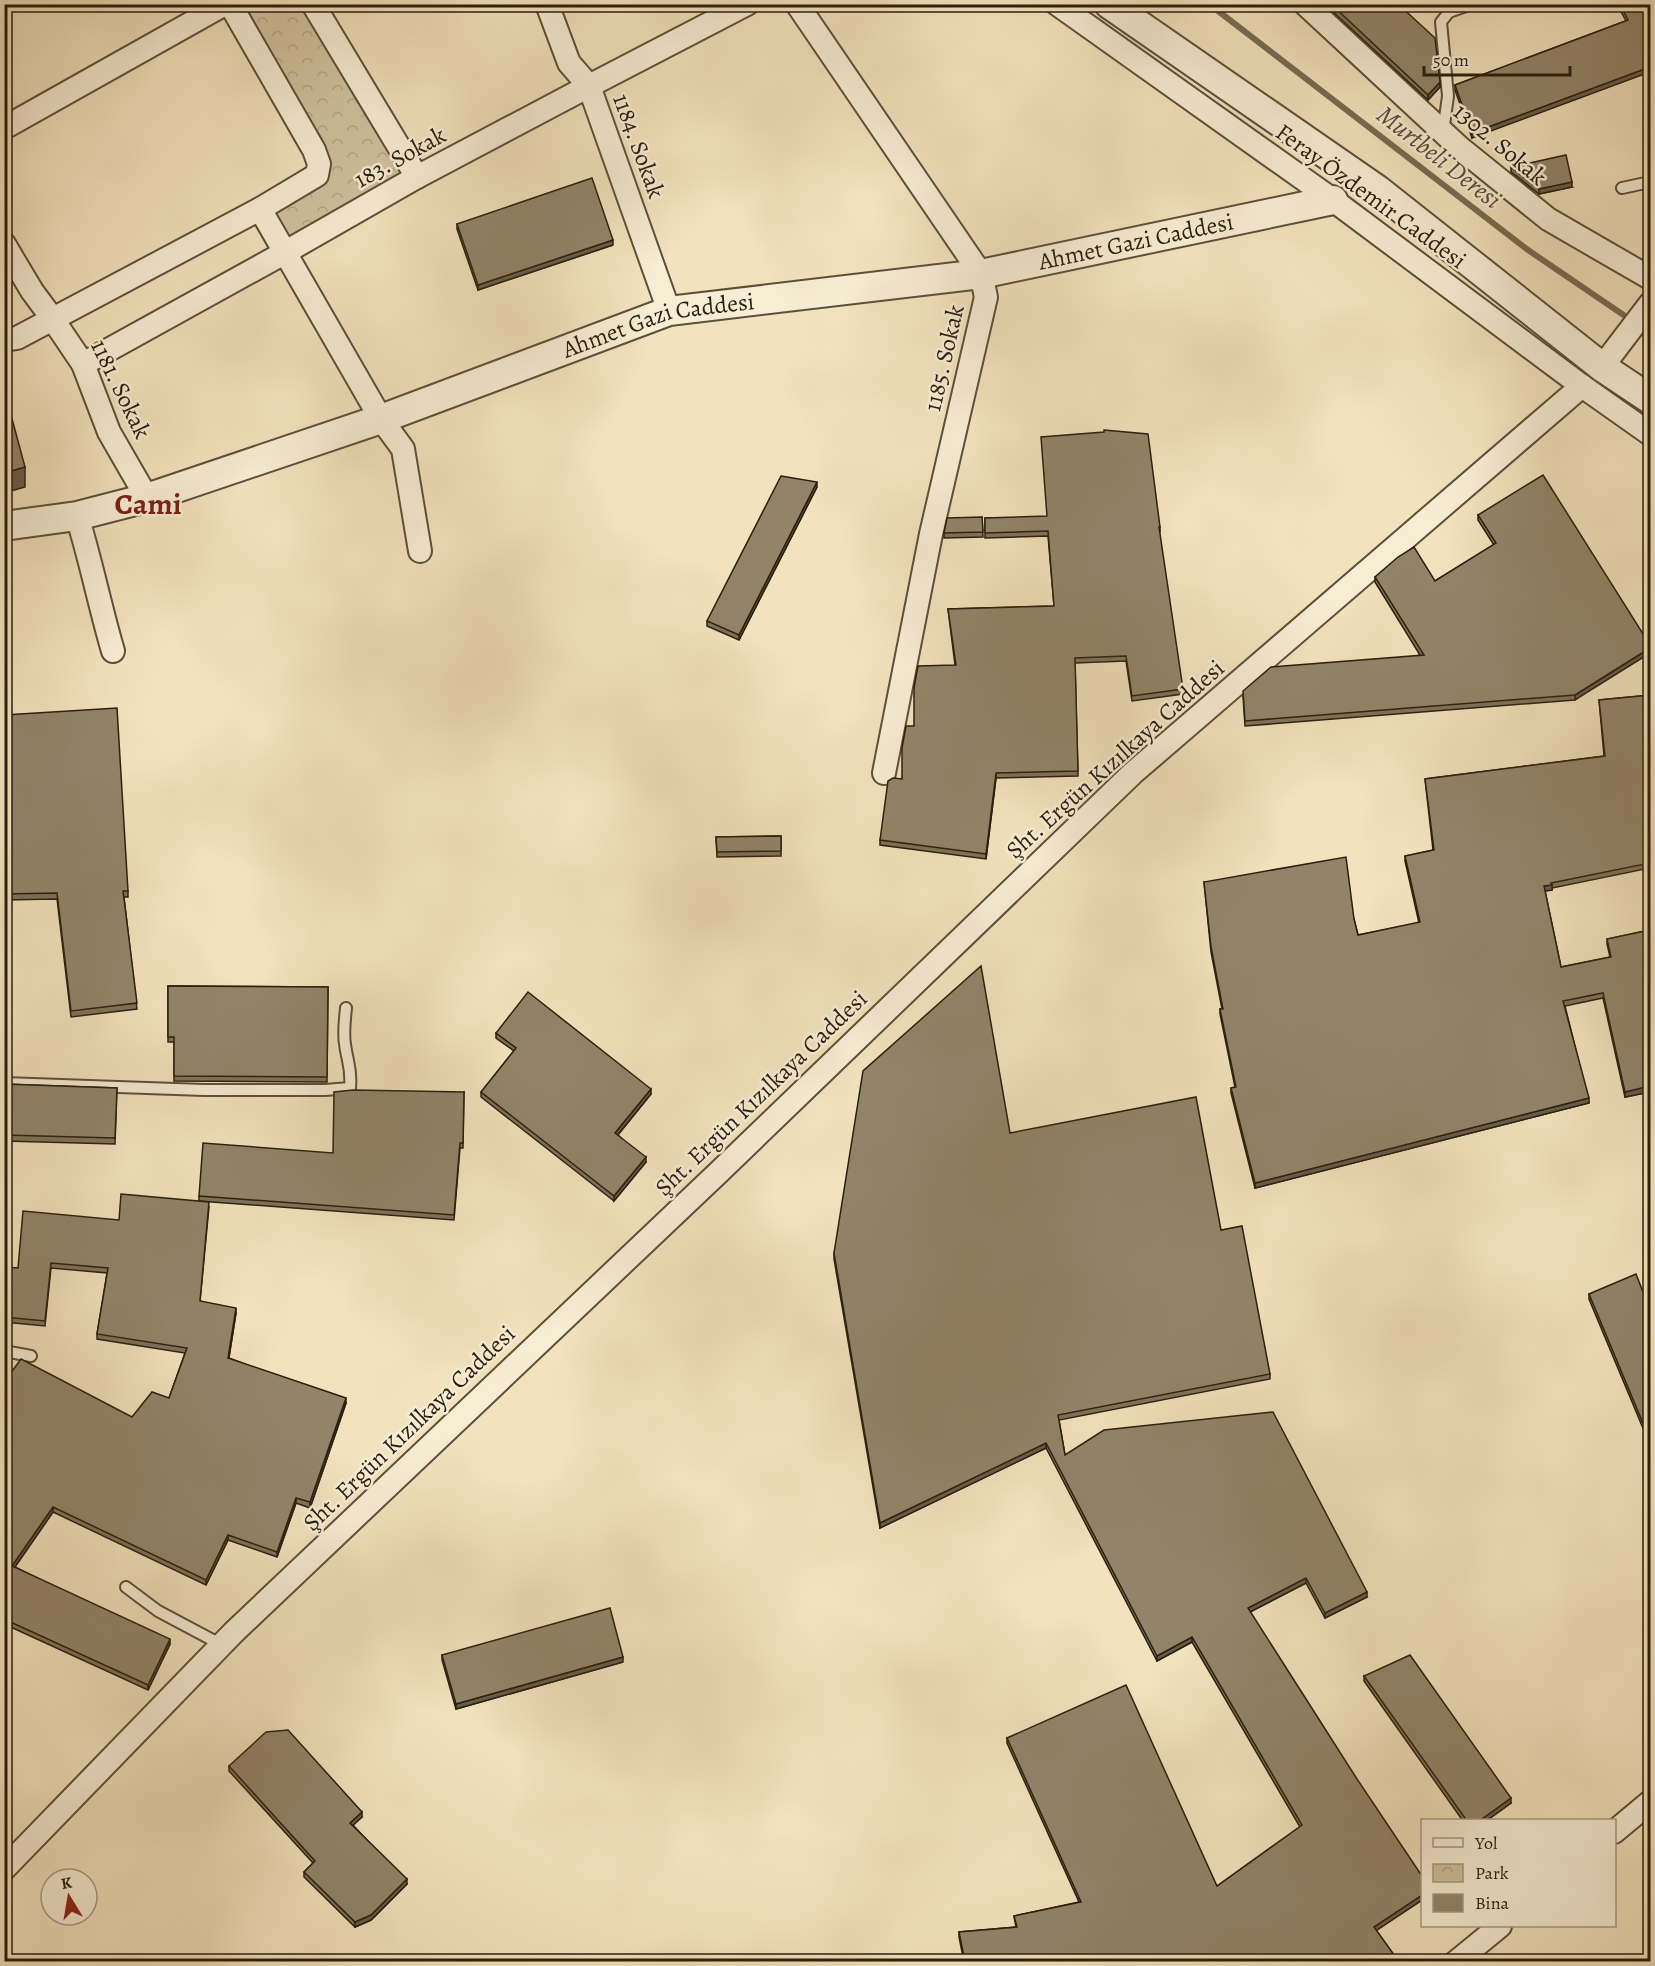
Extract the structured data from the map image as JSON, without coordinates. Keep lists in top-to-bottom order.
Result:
{
  "streets": {
    "street": [
      "1302. Sokak",
      "1184. Sokak",
      "183. Sokak",
      "Feray Özdemir Caddesi",
      "Ahmet Gazi Caddesi",
      "1185. Sokak",
      "1181. Sokak",
      "Şht. Ergün Kızılkaya Caddesi"
    ]
  },
  "crossings": [
    ["1184. Sokak", "183. Sokak"],
    ["1184. Sokak", "Ahmet Gazi Caddesi"],
    ["183. Sokak", "1181. Sokak"],
    ["Feray Özdemir Caddesi", "Ahmet Gazi Caddesi"],
    ["Feray Özdemir Caddesi", "Şht. Ergün Kızılkaya Caddesi"],
    ["Ahmet Gazi Caddesi", "1185. Sokak"],
    ["Ahmet Gazi Caddesi", "1181. Sokak"]
  ],
  "districts": ["Cami"],
  "water": ["Murtbeli Deresi"],
  "legend": ["Yol", "Park", "Bina"],
  "scale_bar": "50 m",
  "north": "top"
}
